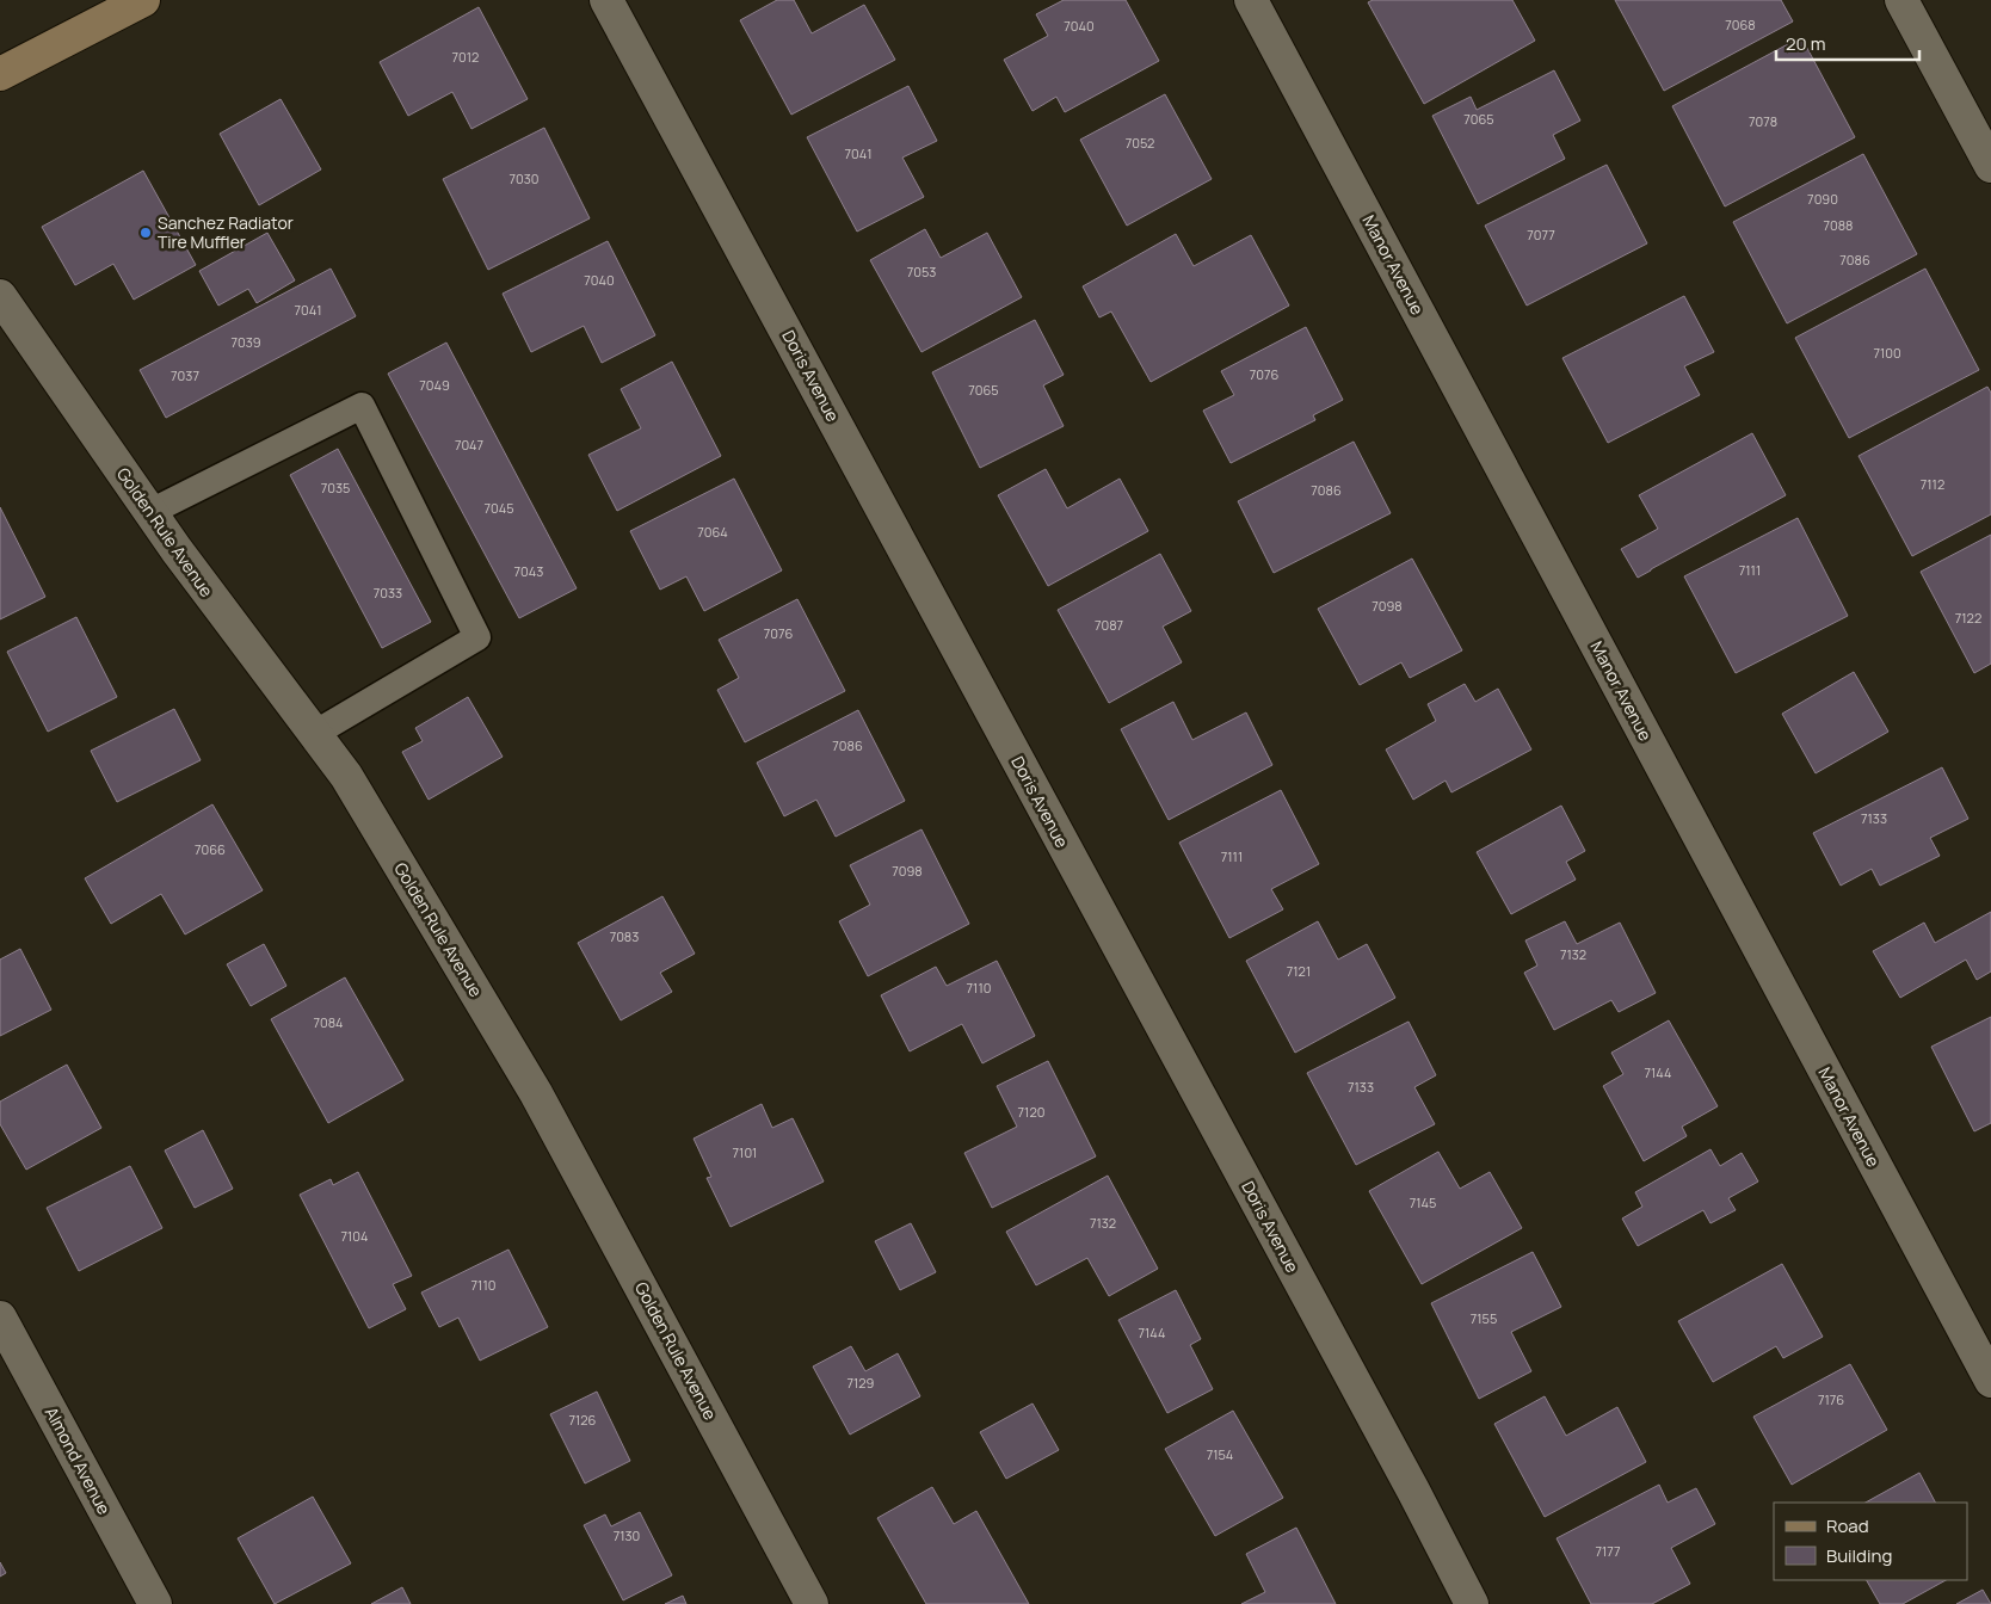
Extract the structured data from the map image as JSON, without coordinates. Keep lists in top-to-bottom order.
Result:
{
  "streets": {
    "street": [
      "Manor Avenue",
      "Doris Avenue",
      "Golden Rule Avenue",
      "Almond Avenue"
    ]
  },
  "places": ["Sanchez Radiator Tire Muffler"],
  "house_numbers": [
    "7068",
    "7040",
    "7012",
    "7065",
    "7078",
    "7052",
    "7041",
    "7030",
    "7090",
    "7088",
    "7077",
    "7086",
    "7053",
    "7040",
    "7041",
    "7039",
    "7100",
    "7076",
    "7037",
    "7049",
    "7065",
    "7047",
    "7112",
    "7035",
    "7086",
    "7045",
    "7064",
    "7111",
    "7043",
    "7033",
    "7098",
    "7122",
    "7087",
    "7076",
    "7086",
    "7133",
    "7066",
    "7111",
    "7098",
    "7083",
    "7132",
    "7121",
    "7110",
    "7084",
    "7144",
    "7133",
    "7120",
    "7101",
    "7145",
    "7132",
    "7104",
    "7110",
    "7155",
    "7144",
    "7129",
    "7176",
    "7126",
    "7154",
    "7130",
    "7177"
  ],
  "legend": ["Road", "Building"],
  "scale_bar": "20 m"
}
